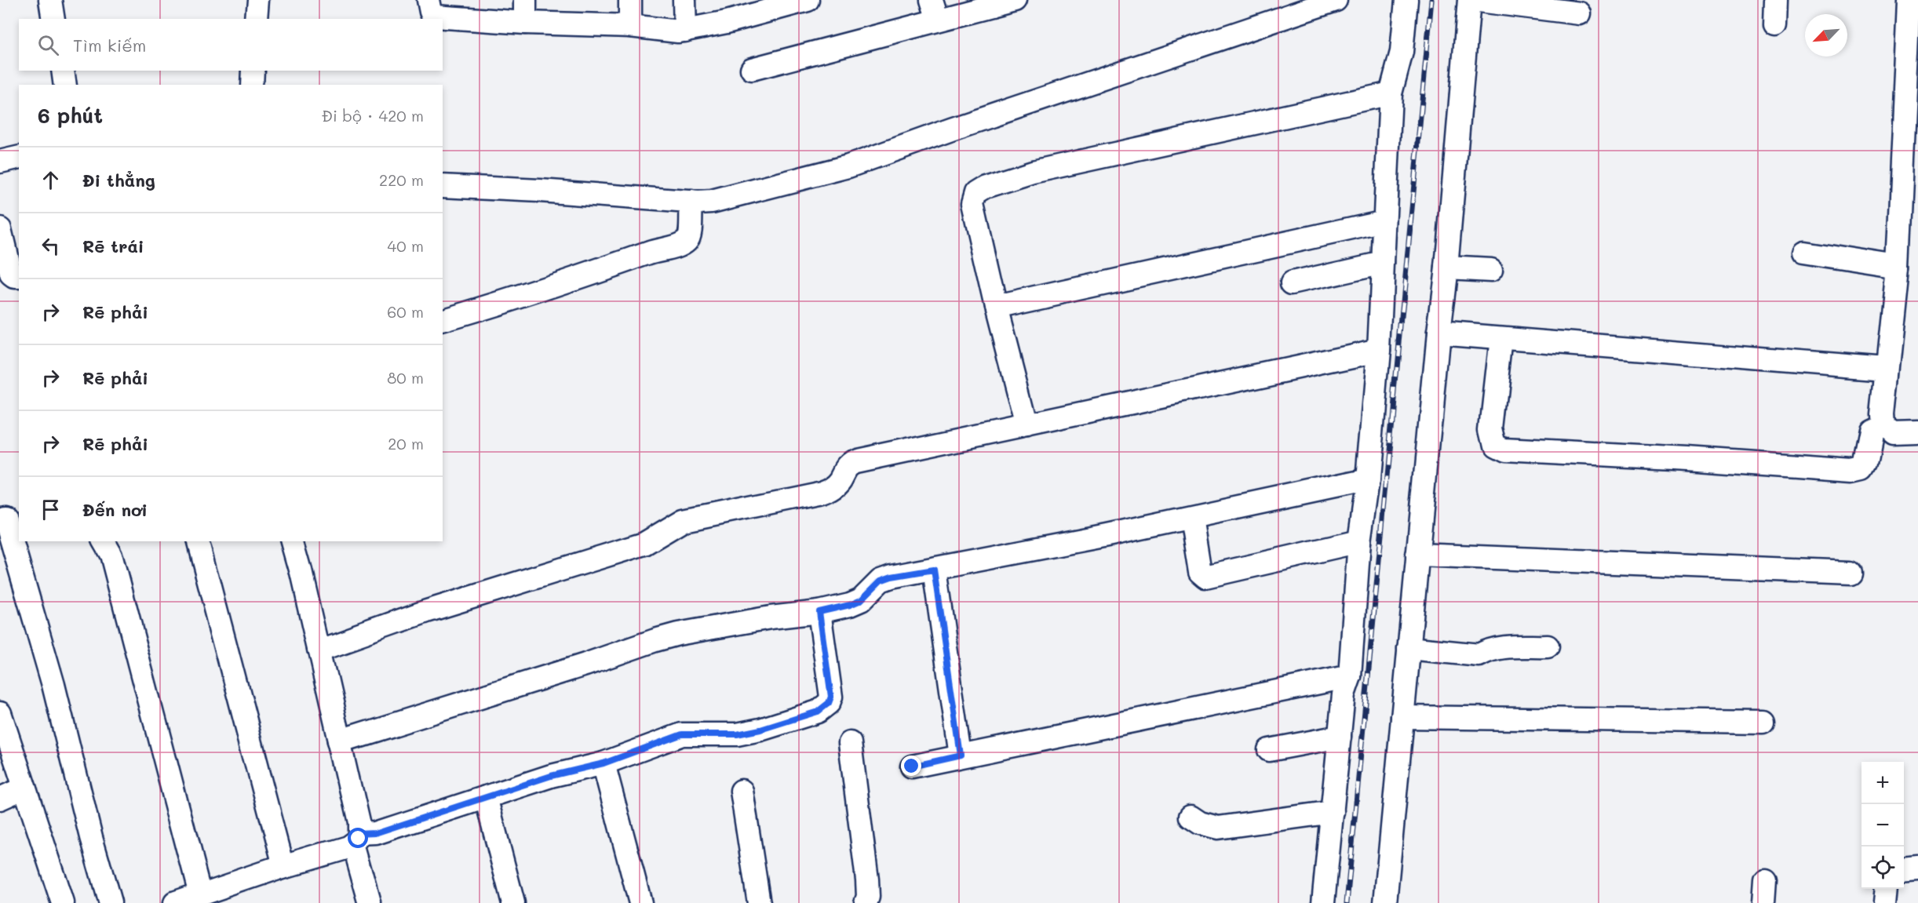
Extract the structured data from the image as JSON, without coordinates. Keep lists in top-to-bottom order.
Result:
{
  "north": "bottom left",
  "page": {
    "search": "Tìm kiếm",
    "heading": ["6 phút", "Đi bộ · 420 m"],
    "list": [
      ["Đi thẳng", "220 m"],
      ["Rẽ trái", "40 m"],
      ["Rẽ phải", "60 m"],
      ["Rẽ phải", "80 m"],
      ["Rẽ phải", "20 m"],
      "Đến nơi"
    ],
    "map_buttons": ["+", "−"]
  }
}
